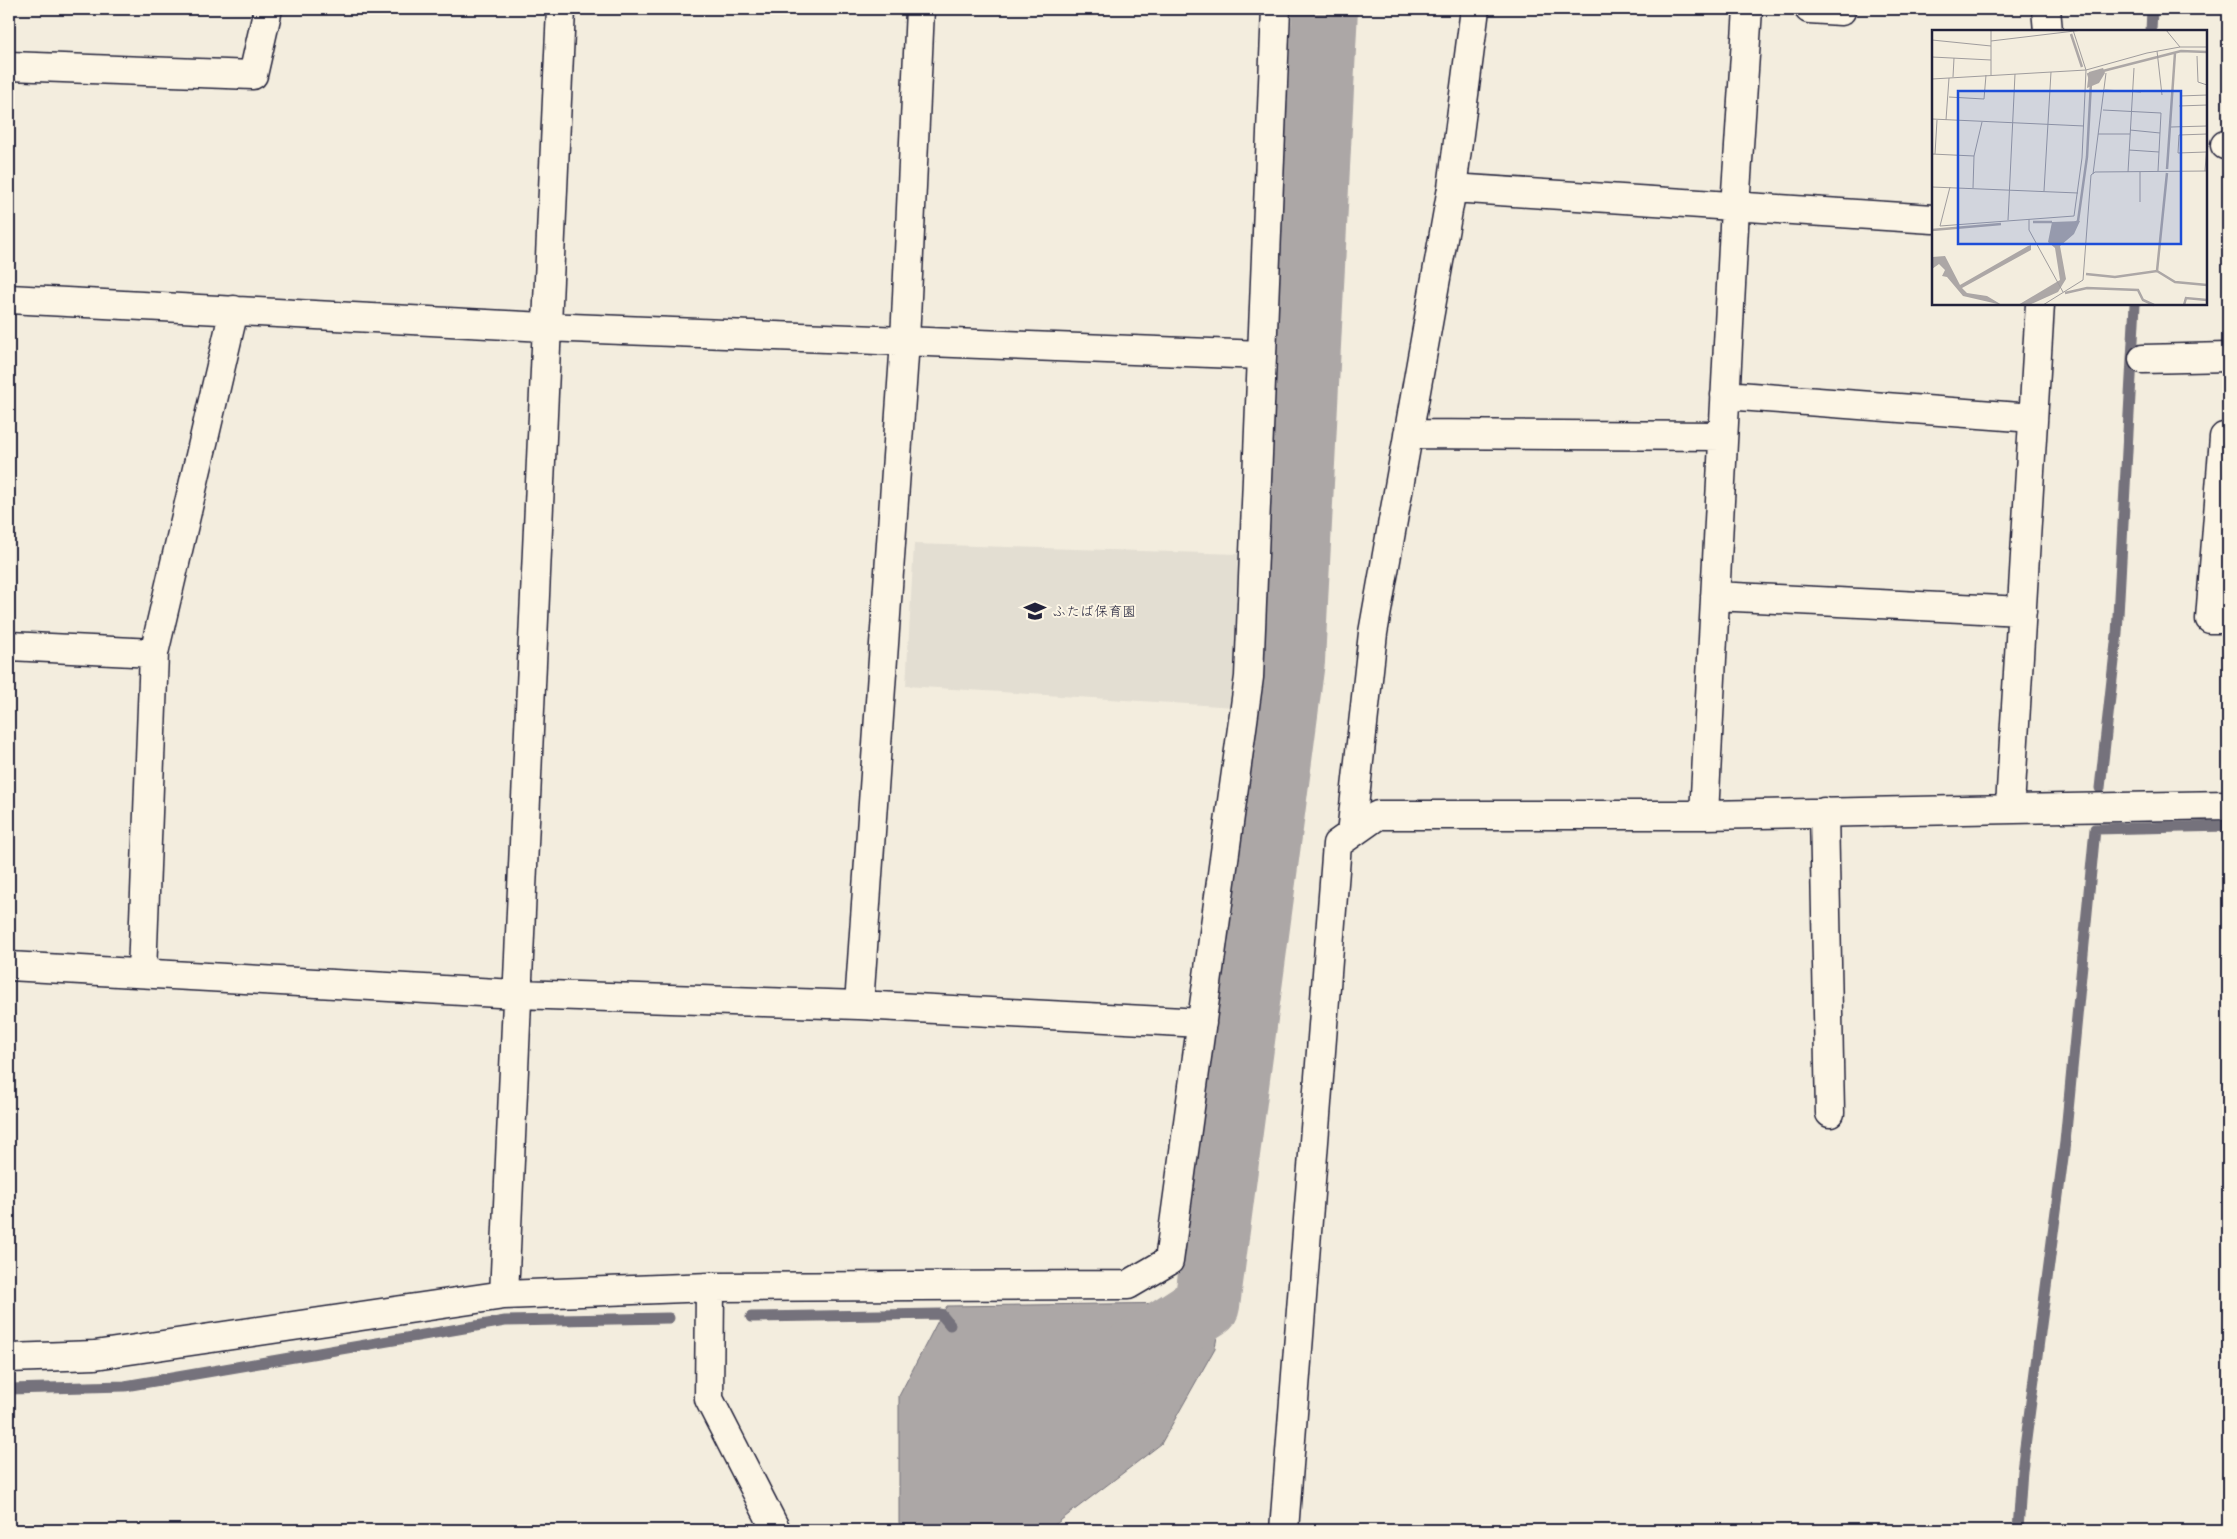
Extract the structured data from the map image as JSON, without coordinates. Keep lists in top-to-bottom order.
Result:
{
  "places": {
    "school or university": ["ふたば保育園"]
  }
}
